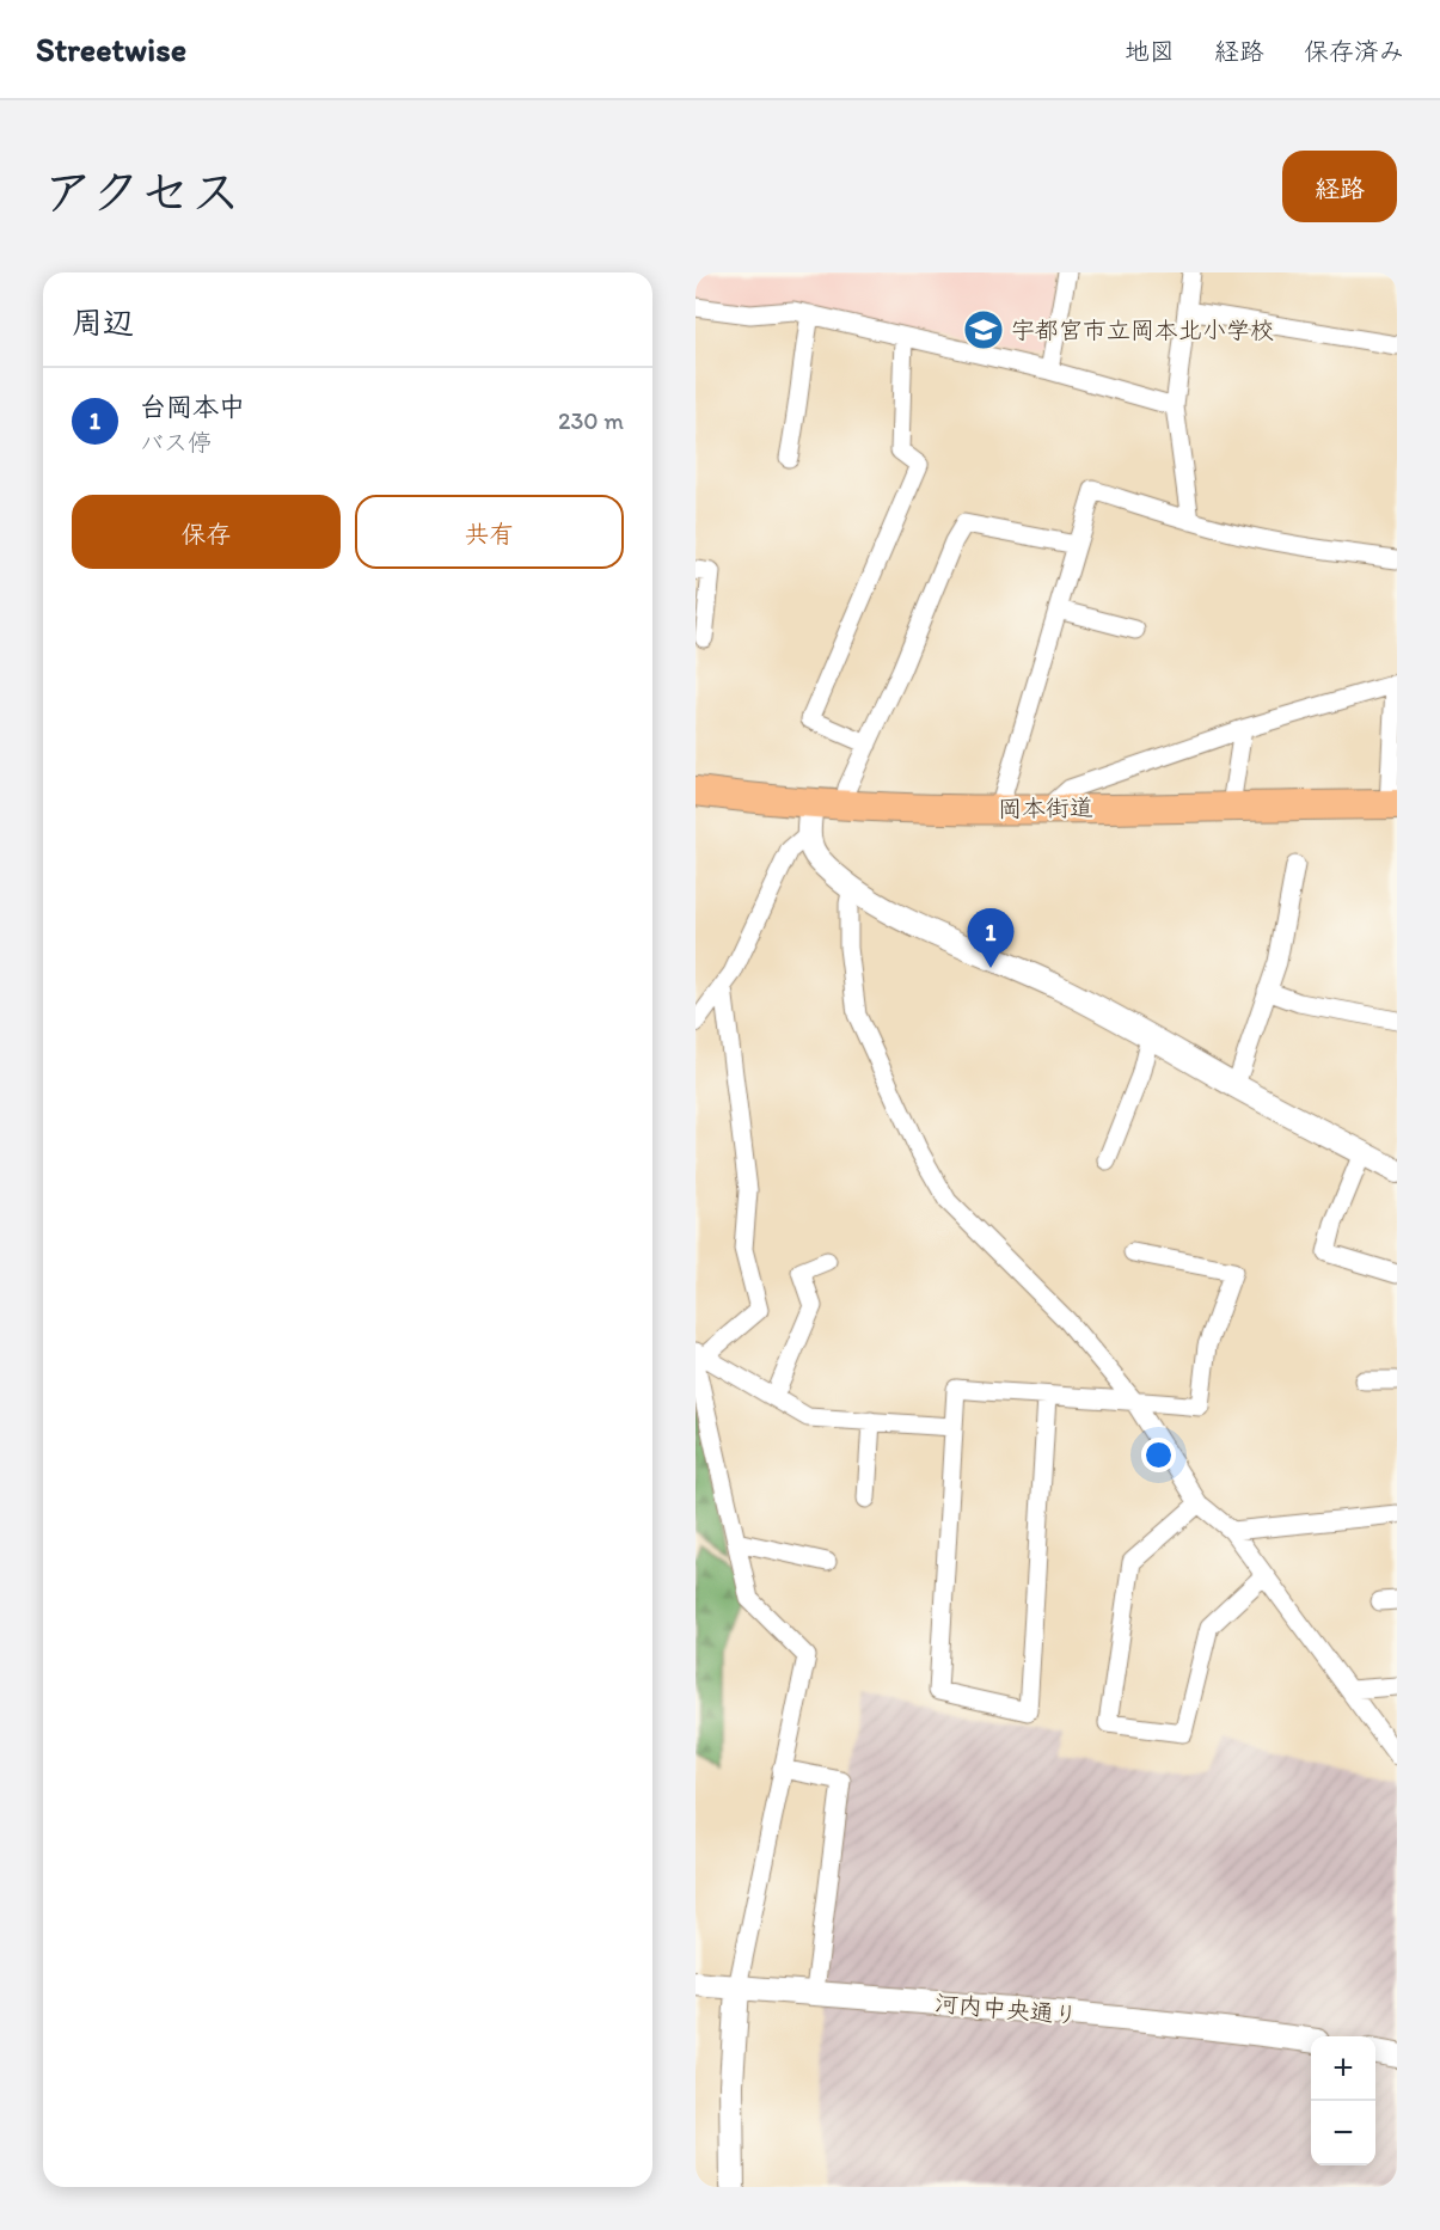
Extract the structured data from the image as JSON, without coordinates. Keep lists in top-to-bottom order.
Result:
{
  "streets": {
    "main road": ["岡本街道"],
    "street": ["河内中央通り"]
  },
  "places": {
    "school or university": ["宇都宮市立岡本北小学校"]
  },
  "page": {
    "header": "Streetwise",
    "nav": ["地図", "経路", "保存済み"],
    "title": "アクセス",
    "buttons": [
      "経路",
      ["保存", "共有"]
    ],
    "heading": "周辺",
    "list": [
      {
        "mark": "1",
        "name": "台岡本中",
        "note": "バス停",
        "value": "230 m"
      }
    ],
    "pins": "1",
    "map_buttons": ["+", "−"]
  }
}
